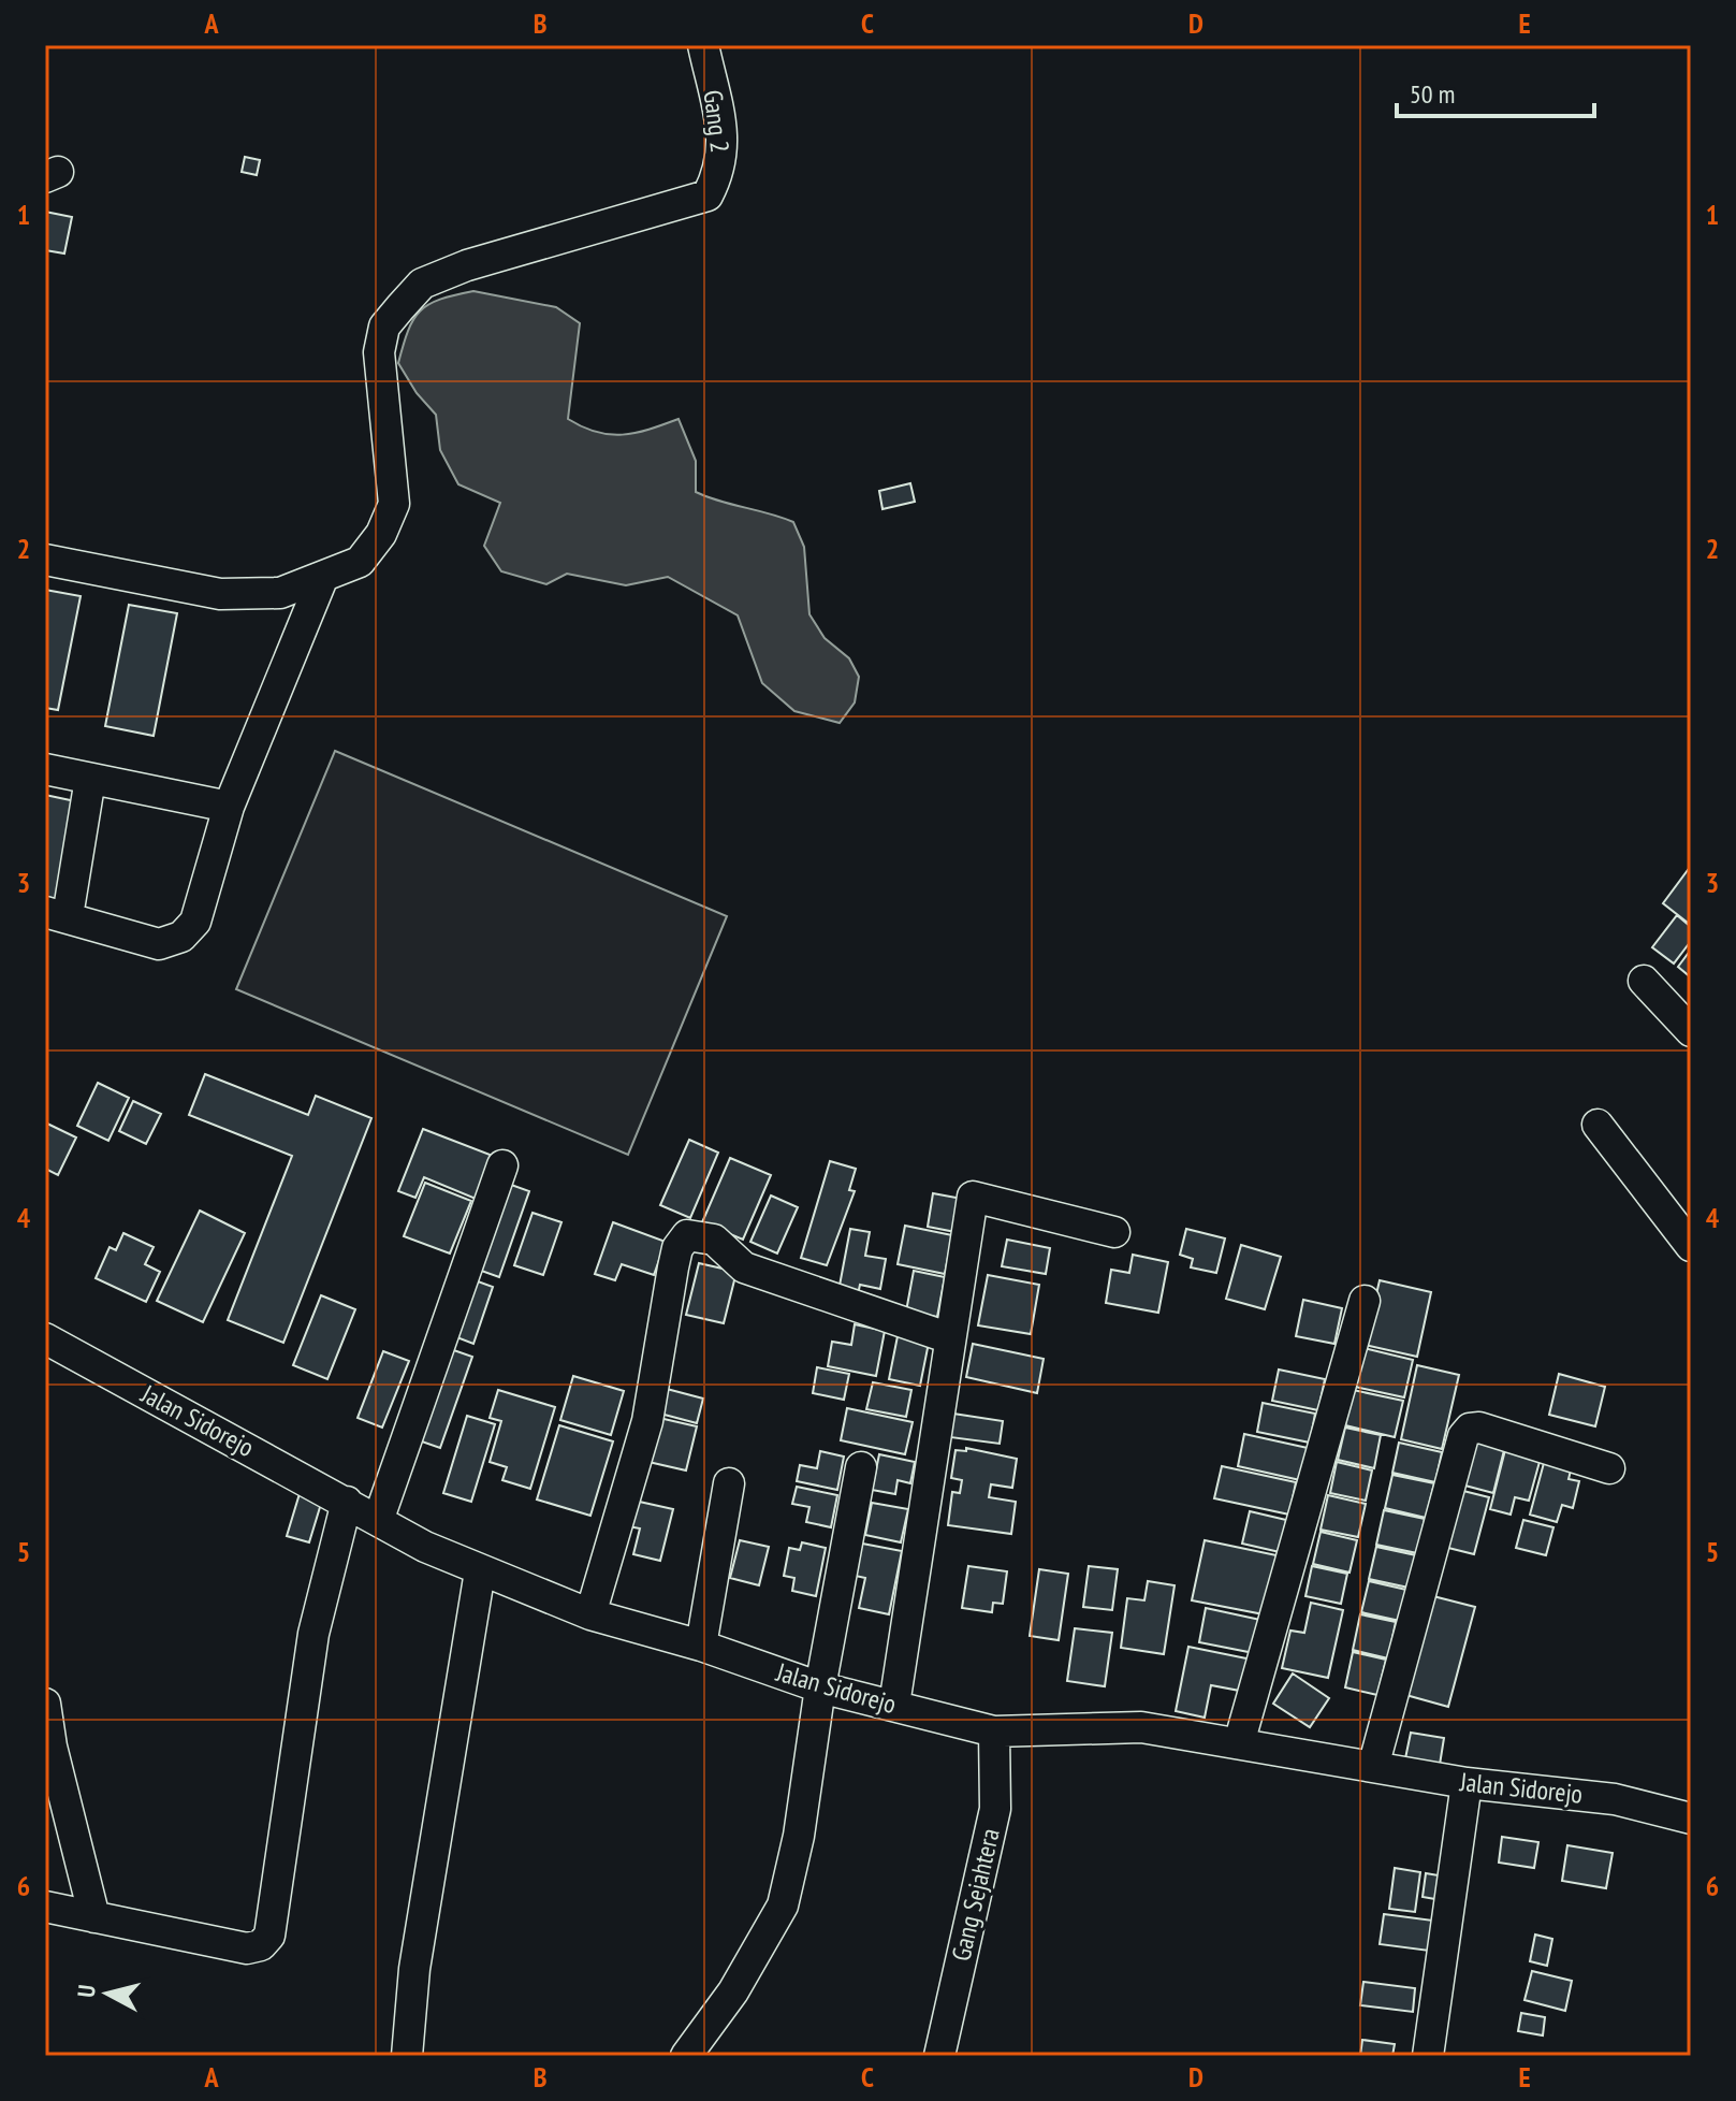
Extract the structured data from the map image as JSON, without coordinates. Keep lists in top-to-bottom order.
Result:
{
  "streets": {
    "street": ["Gang 2", "Jalan Sidorejo", "Gang Sejahtera"]
  },
  "crossings": [
    ["Jalan Sidorejo", "Gang Sejahtera"]
  ],
  "scale_bar": "50 m",
  "north": "left",
  "grid": {
    "columns": [
      "A",
      "B",
      "C",
      "D",
      "E"
    ],
    "rows": [
      "1",
      "2",
      "3",
      "4",
      "5",
      "6"
    ]
  }
}
